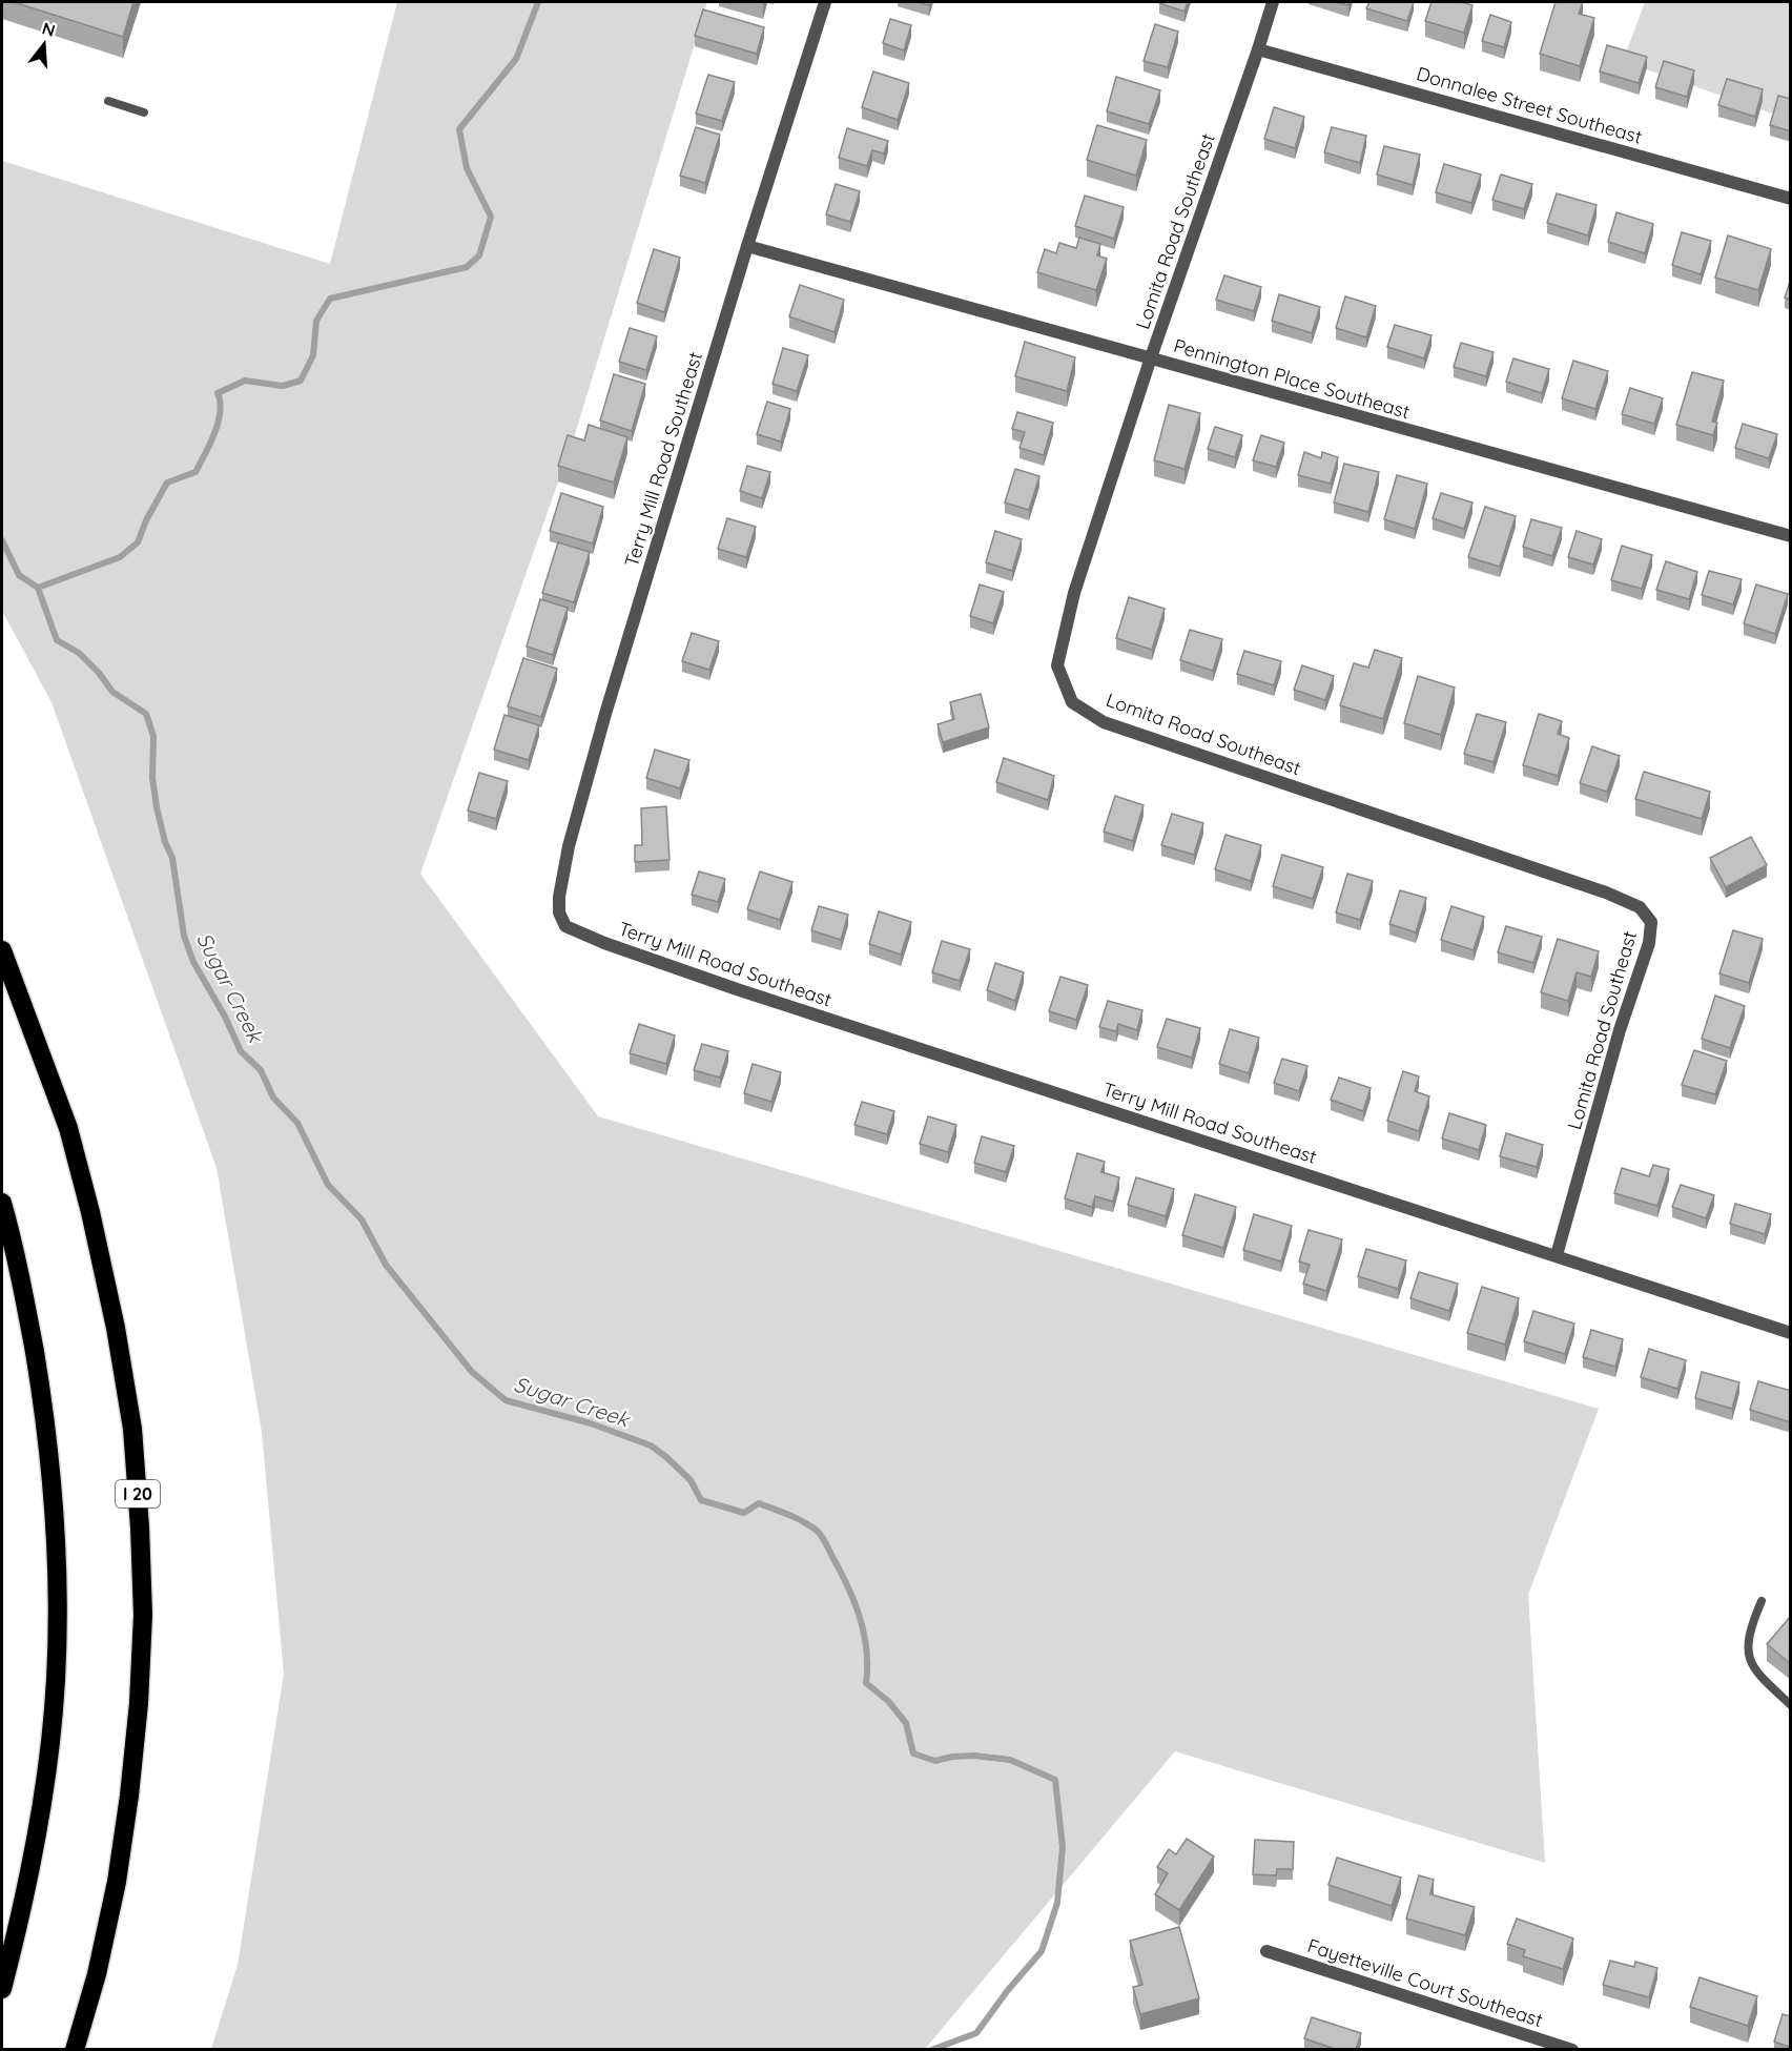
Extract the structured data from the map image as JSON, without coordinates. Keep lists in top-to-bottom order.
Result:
{
  "streets": {
    "highway": ["I 20"],
    "street": [
      "Donnalee Street Southeast",
      "Lomita Road Southeast",
      "Pennington Place Southeast",
      "Terry Mill Road Southeast",
      "Fayetteville Court Southeast"
    ]
  },
  "crossings": [
    ["Donnalee Street Southeast", "Lomita Road Southeast"],
    ["Lomita Road Southeast", "Pennington Place Southeast"],
    ["Lomita Road Southeast", "Terry Mill Road Southeast"],
    ["Pennington Place Southeast", "Terry Mill Road Southeast"]
  ],
  "water": ["Sugar Creek"],
  "north": "top"
}
